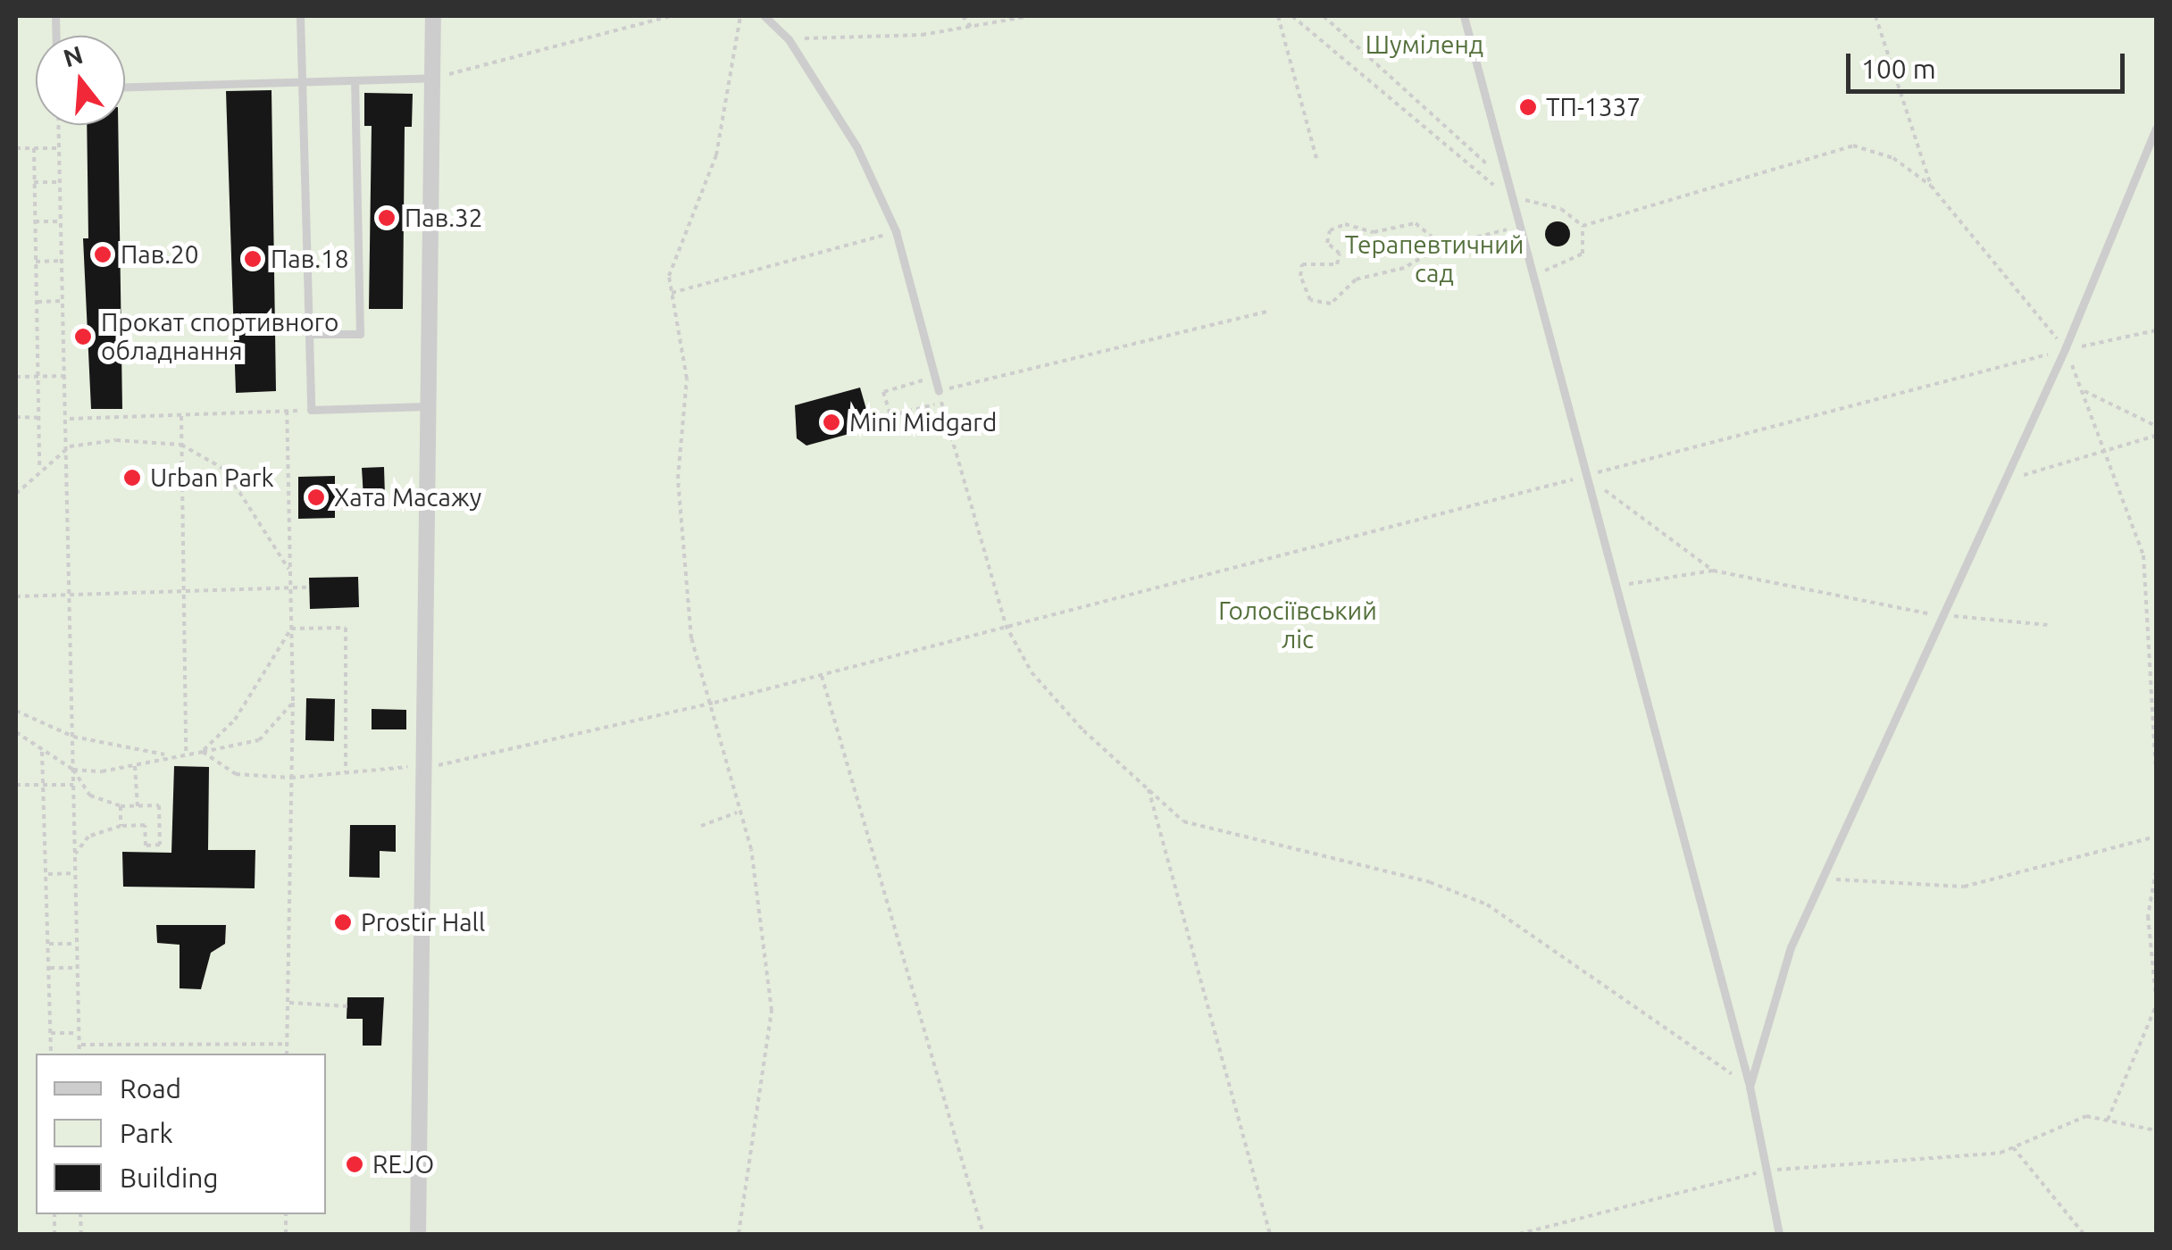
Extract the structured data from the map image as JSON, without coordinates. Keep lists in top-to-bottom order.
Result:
{
  "parks": ["Шуміленд", "Терапевтичний сад", "Голосіївський ліс"],
  "places": [
    "ТП-1337",
    "Пав.32",
    "Пав.20",
    "Пав.18",
    "Прокат спортивного обладнання",
    "Mini Midgard",
    "Urban Park",
    "Хата Масажу",
    "Prostir Hall",
    "REJO"
  ],
  "legend": ["Road", "Park", "Building"],
  "scale_bar": "100 m",
  "north": "top"
}
